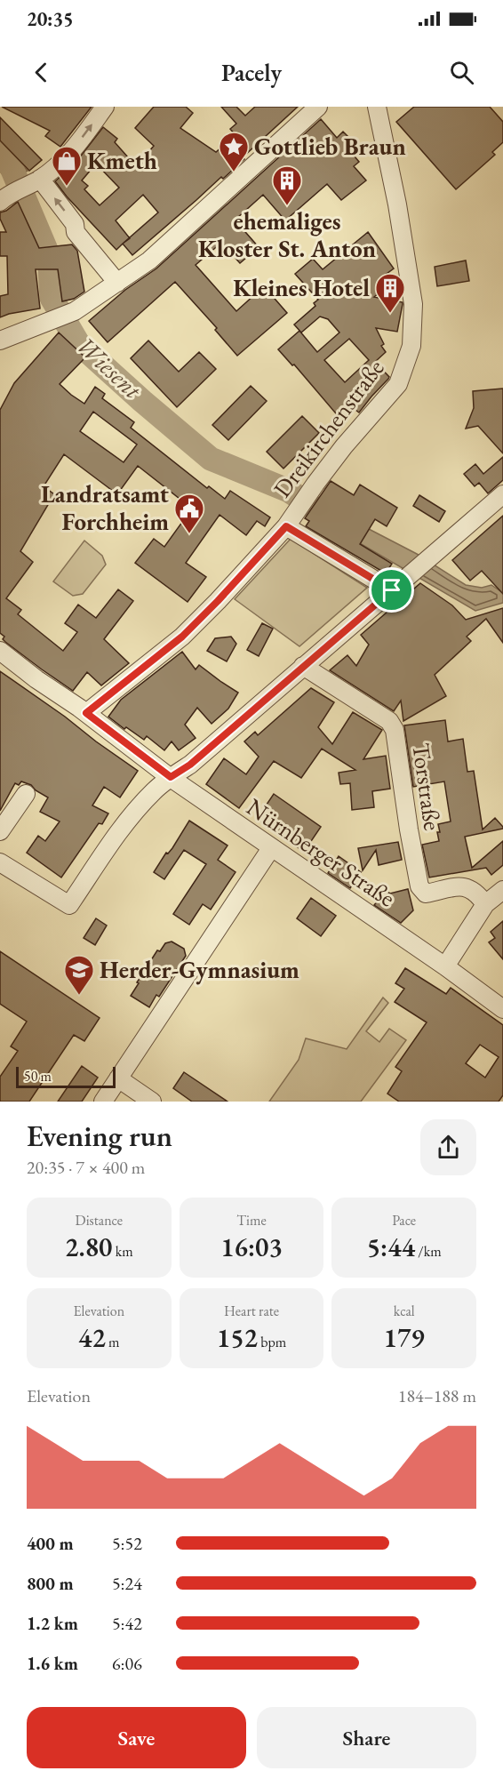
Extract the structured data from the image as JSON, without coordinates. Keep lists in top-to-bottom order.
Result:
{
  "streets": {
    "street": ["Dreikirchenstraße", "Torstraße", "Nürnberger Straße"]
  },
  "crossings": [
    ["Dreikirchenstraße", "Nürnberger Straße"]
  ],
  "water": ["Wiesent"],
  "places": {
    "place": ["Gottlieb Braun"],
    "shop": ["Kmeth"],
    "building": ["ehemaliges Kloster St. Anton", "Kleines Hotel"],
    "public building": ["Landratsamt Forchheim"],
    "school or university": ["Herder-Gymnasium"]
  },
  "scale_bar": "50 m",
  "page": {
    "status": "20:35",
    "header": "Pacely",
    "scale": "50 m",
    "heading": ["Evening run", "20:35 · 7 × 400 m"],
    "stats": [
      ["Distance", "2.80 km"],
      ["Time", "16:03"],
      ["Pace", "5:44 /km"],
      ["Elevation", "42 m"],
      ["Heart rate", "152 bpm"],
      ["kcal", "179"]
    ],
    "chart": ["Elevation", "184–188 m"],
    "list": [
      {
        "name": "400 m",
        "note": "5:52"
      },
      {
        "name": "800 m",
        "note": "5:24"
      },
      {
        "name": "1.2 km",
        "note": "5:42"
      },
      {
        "name": "1.6 km",
        "note": "6:06"
      }
    ],
    "buttons": ["Save", "Share"]
  }
}
